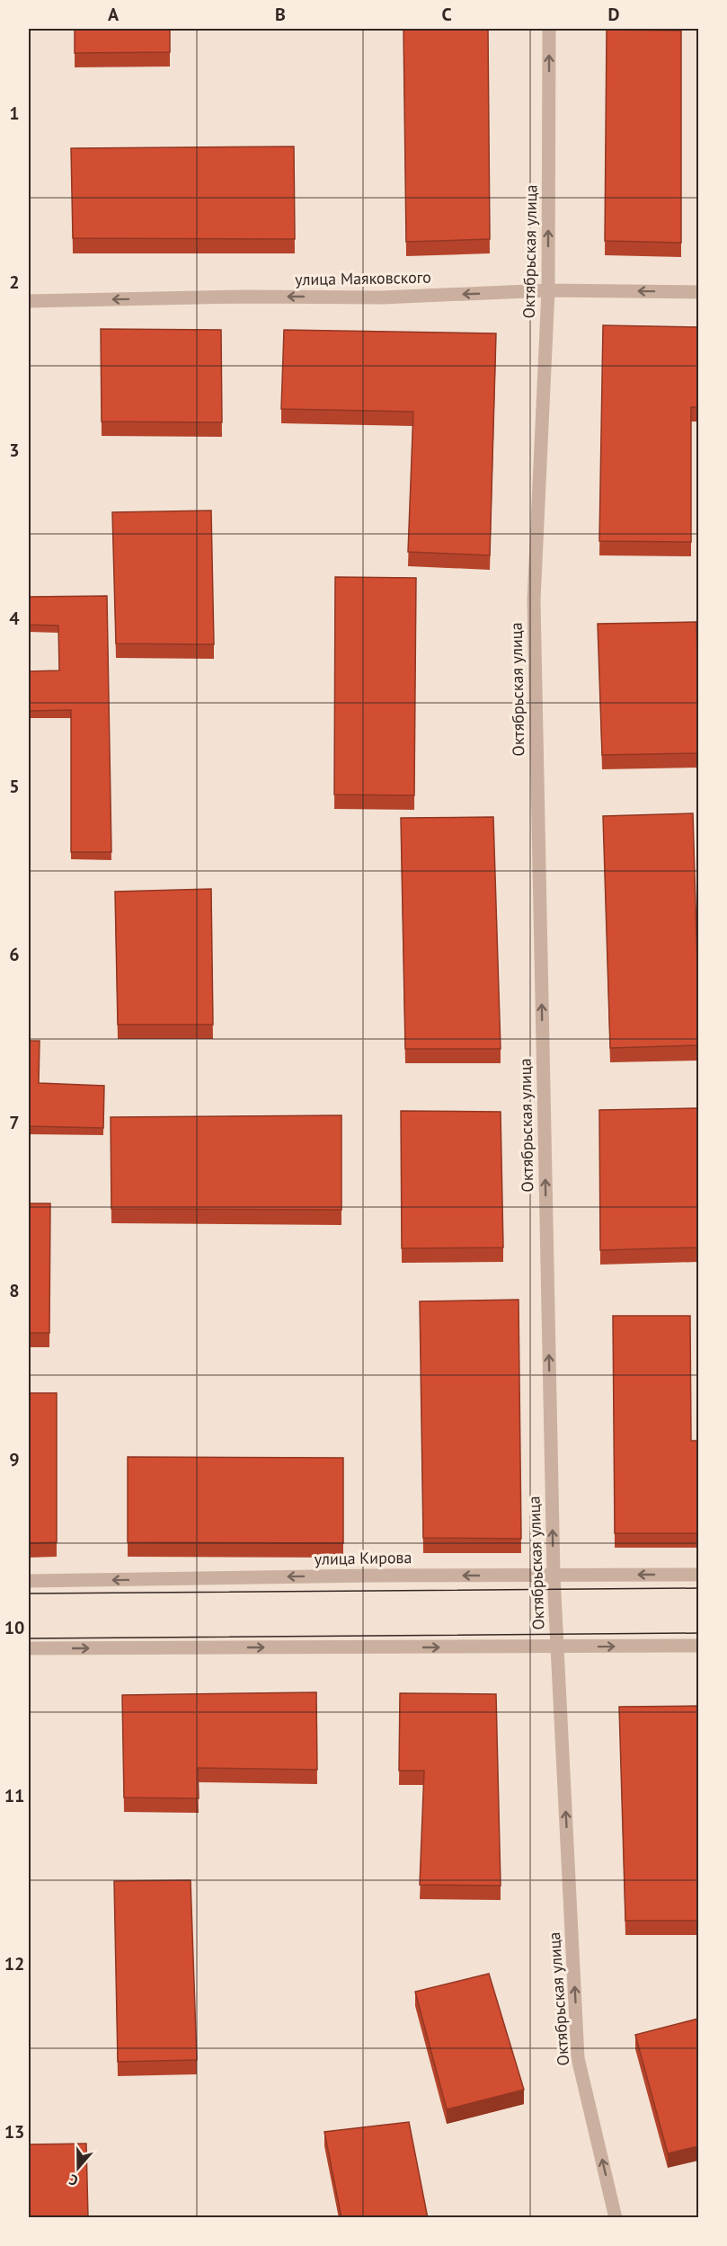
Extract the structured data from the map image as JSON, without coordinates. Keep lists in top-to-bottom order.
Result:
{
  "streets": {
    "street": ["Октябрьская улица", "улица Маяковского", "улица Кирова"]
  },
  "crossings": [
    ["Октябрьская улица", "улица Маяковского"],
    ["Октябрьская улица", "улица Кирова"]
  ],
  "one_way": ["Октябрьская улица", "улица Маяковского"],
  "north": "bottom",
  "grid": {
    "columns": [
      "A",
      "B",
      "C",
      "D"
    ],
    "rows": [
      "1",
      "2",
      "3",
      "4",
      "5",
      "6",
      "7",
      "8",
      "9",
      "10",
      "11",
      "12",
      "13"
    ]
  }
}
